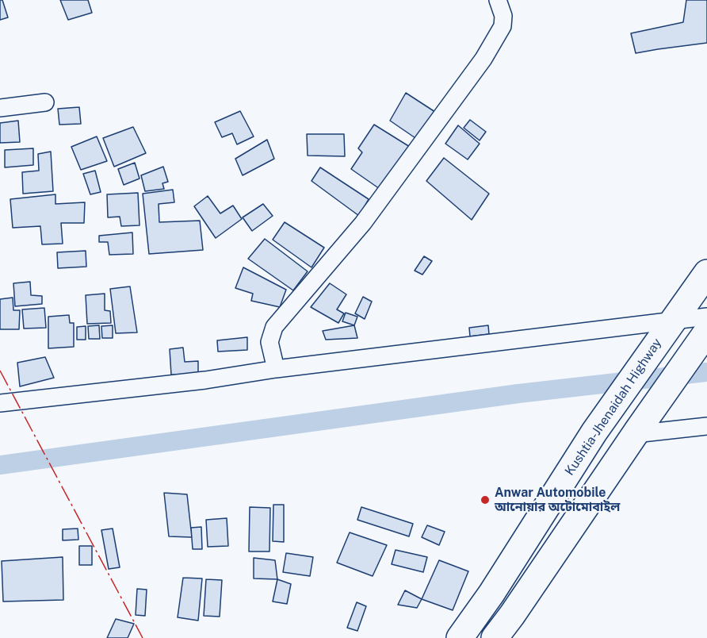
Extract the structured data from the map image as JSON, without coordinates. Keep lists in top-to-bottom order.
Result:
{
  "streets": {
    "highway": ["Kushtia-Jhenaidah Highway"]
  },
  "places": ["Anwar Automobile আনোয়ার অটোমোবাইল"]
}
